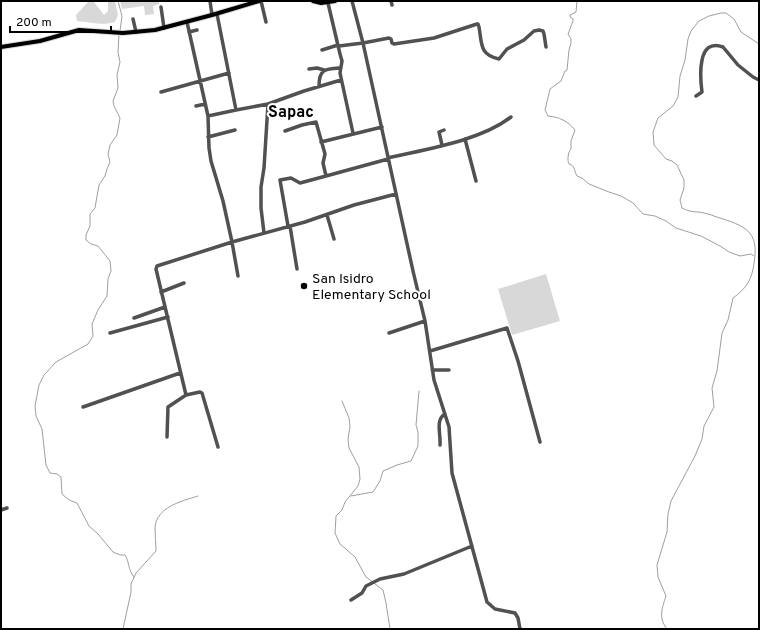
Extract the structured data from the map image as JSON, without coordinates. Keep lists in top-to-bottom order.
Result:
{
  "districts": ["Sapac"],
  "places": ["San Isidro Elementary School"],
  "scale_bar": "200 m"
}
